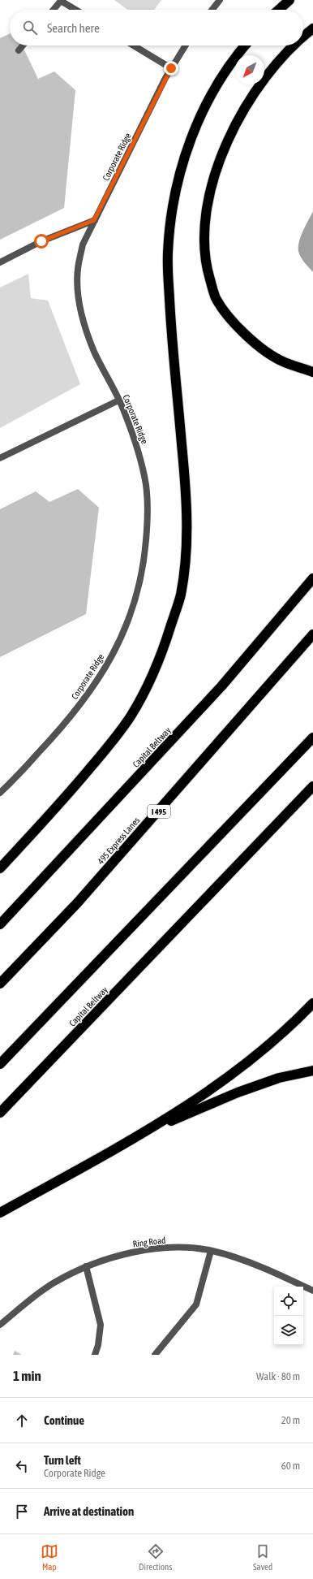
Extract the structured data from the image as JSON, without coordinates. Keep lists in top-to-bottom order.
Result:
{
  "streets": {
    "highway": ["Capital Beltway", "I 495", "495 Express Lanes"],
    "street": ["Corporate Ridge", "Ring Road"]
  },
  "north": "bottom left",
  "page": {
    "search": "Search here",
    "heading": ["1 min", "Walk · 80 m"],
    "list": [
      ["Continue", "20 m"],
      ["Turn left", "Corporate Ridge", "60 m"],
      "Arrive at destination"
    ],
    "nav": ["Map", "Directions", "Saved"]
  }
}
